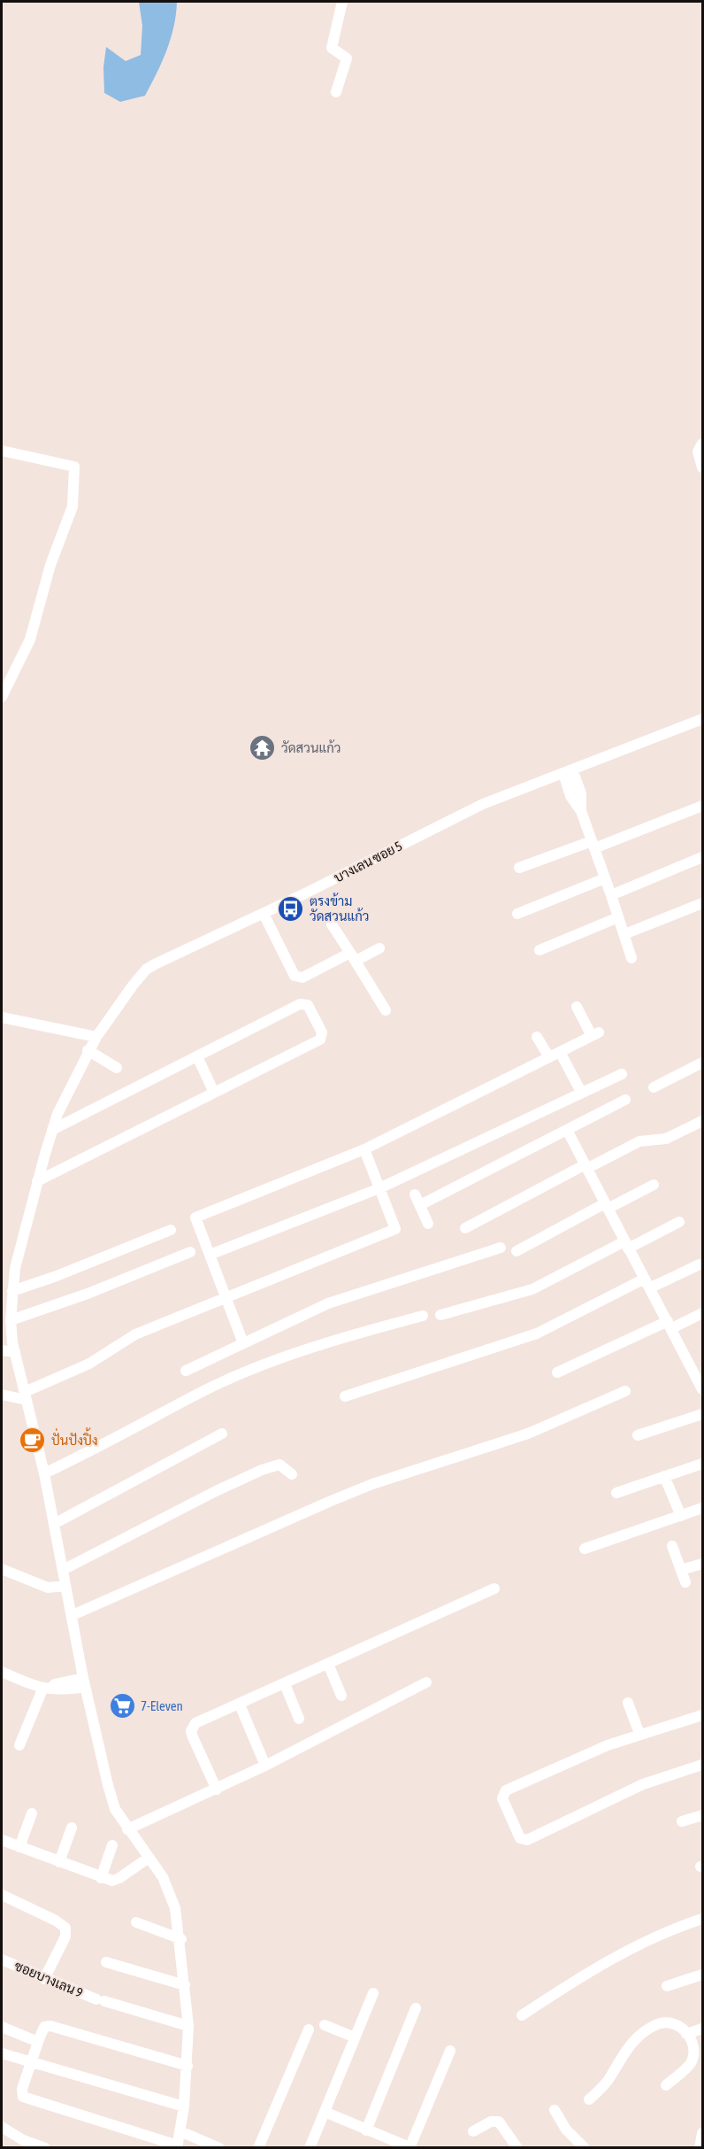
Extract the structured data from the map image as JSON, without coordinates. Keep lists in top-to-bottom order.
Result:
{
  "streets": {
    "street": ["บางเลน ซอย 5", "ซอยบางเลน 9"]
  },
  "crossings": [
    ["บางเลน ซอย 5", "ซอยบางเลน 9"]
  ],
  "places": {
    "temple": ["วัดสวนแก้ว"],
    "bus stop": ["ตรงข้าม วัดสวนแก้ว"],
    "cafe": ["ปั่นปังปิ้ง"],
    "supermarket": ["7-Eleven"]
  }
}
